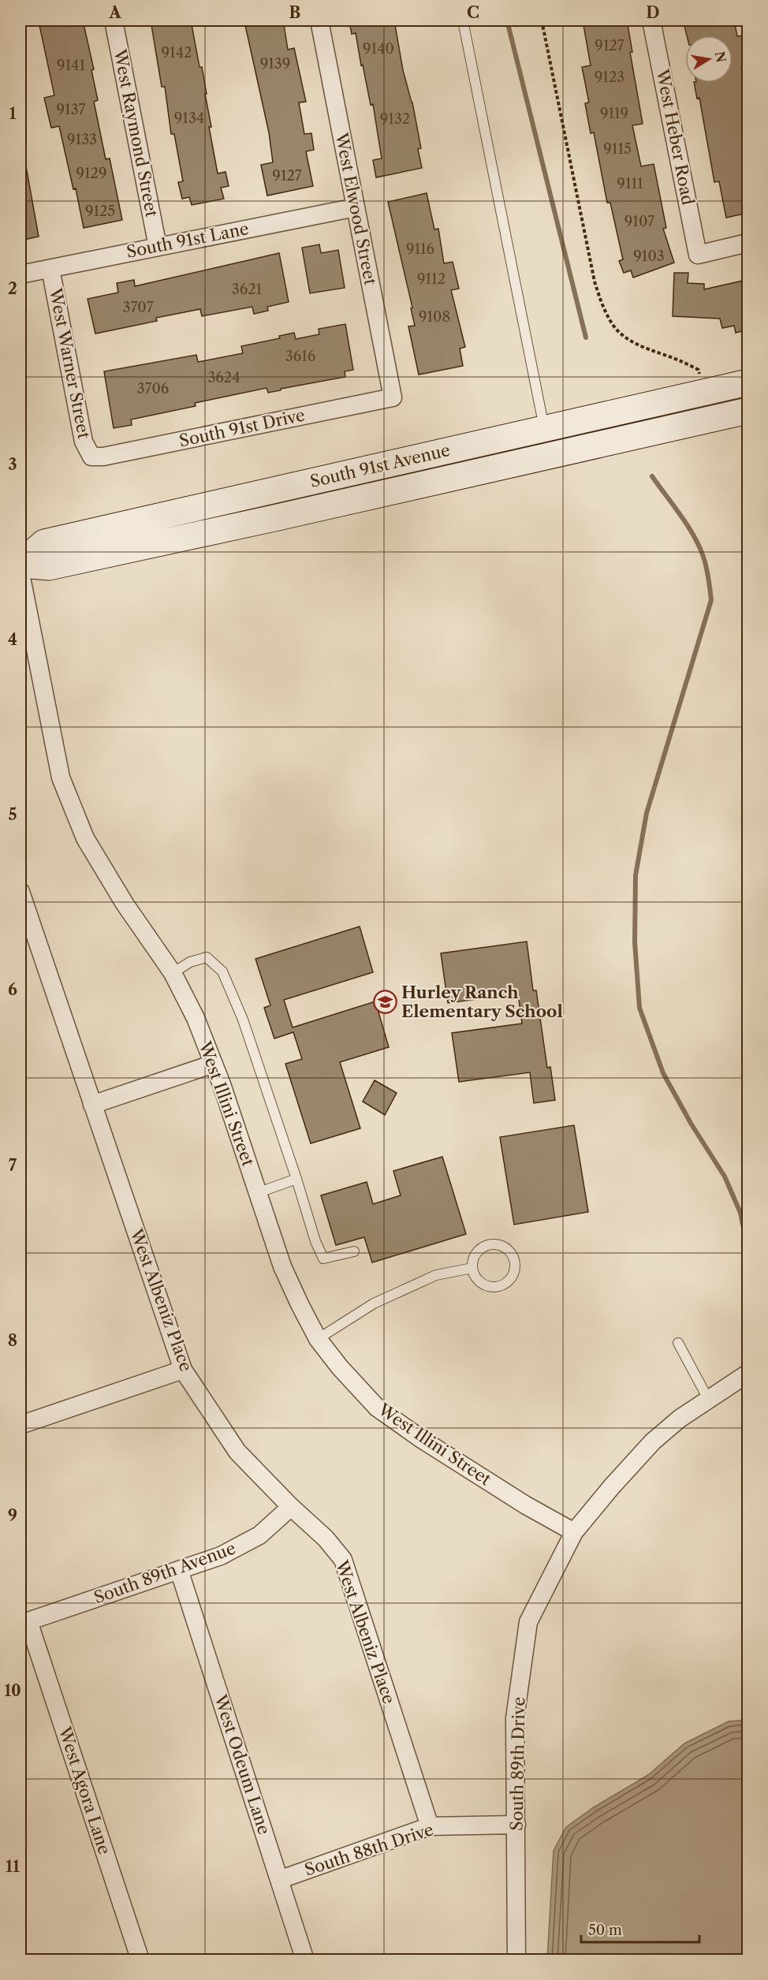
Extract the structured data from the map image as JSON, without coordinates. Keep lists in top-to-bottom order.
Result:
{
  "streets": {
    "main road": ["South 91st Avenue"],
    "street": [
      "West Raymond Street",
      "West Heber Road",
      "West Elwood Street",
      "South 91st Lane",
      "West Warner Street",
      "South 91st Drive",
      "West Illini Street",
      "West Albeniz Place",
      "South 89th Avenue",
      "South 89th Drive",
      "West Odeum Lane",
      "West Agora Lane",
      "South 88th Drive"
    ]
  },
  "crossings": [
    ["West Raymond Street", "South 91st Lane"],
    ["West Elwood Street", "South 91st Lane"],
    ["West Elwood Street", "South 91st Drive"],
    ["South 91st Lane", "West Warner Street"],
    ["West Warner Street", "South 91st Drive"],
    ["West Illini Street", "South 89th Drive"],
    ["West Albeniz Place", "South 89th Avenue"],
    ["West Albeniz Place", "South 88th Drive"],
    ["South 89th Avenue", "West Odeum Lane"],
    ["South 89th Avenue", "West Agora Lane"],
    ["South 89th Drive", "South 88th Drive"],
    ["West Odeum Lane", "South 88th Drive"]
  ],
  "places": {
    "school or university": ["Hurley Ranch Elementary School"]
  },
  "house_numbers": [
    "9127",
    "9140",
    "9142",
    "9139",
    "9141",
    "9123",
    "9137",
    "9119",
    "9134",
    "9132",
    "9133",
    "9115",
    "9129",
    "9127",
    "9111",
    "9125",
    "9107",
    "9116",
    "9103",
    "9112",
    "3621",
    "3707",
    "9108",
    "3616",
    "3624",
    "3706"
  ],
  "scale_bar": "50 m",
  "north": "right",
  "grid": {
    "columns": [
      "A",
      "B",
      "C",
      "D"
    ],
    "rows": [
      "1",
      "2",
      "3",
      "4",
      "5",
      "6",
      "7",
      "8",
      "9",
      "10",
      "11"
    ]
  }
}
